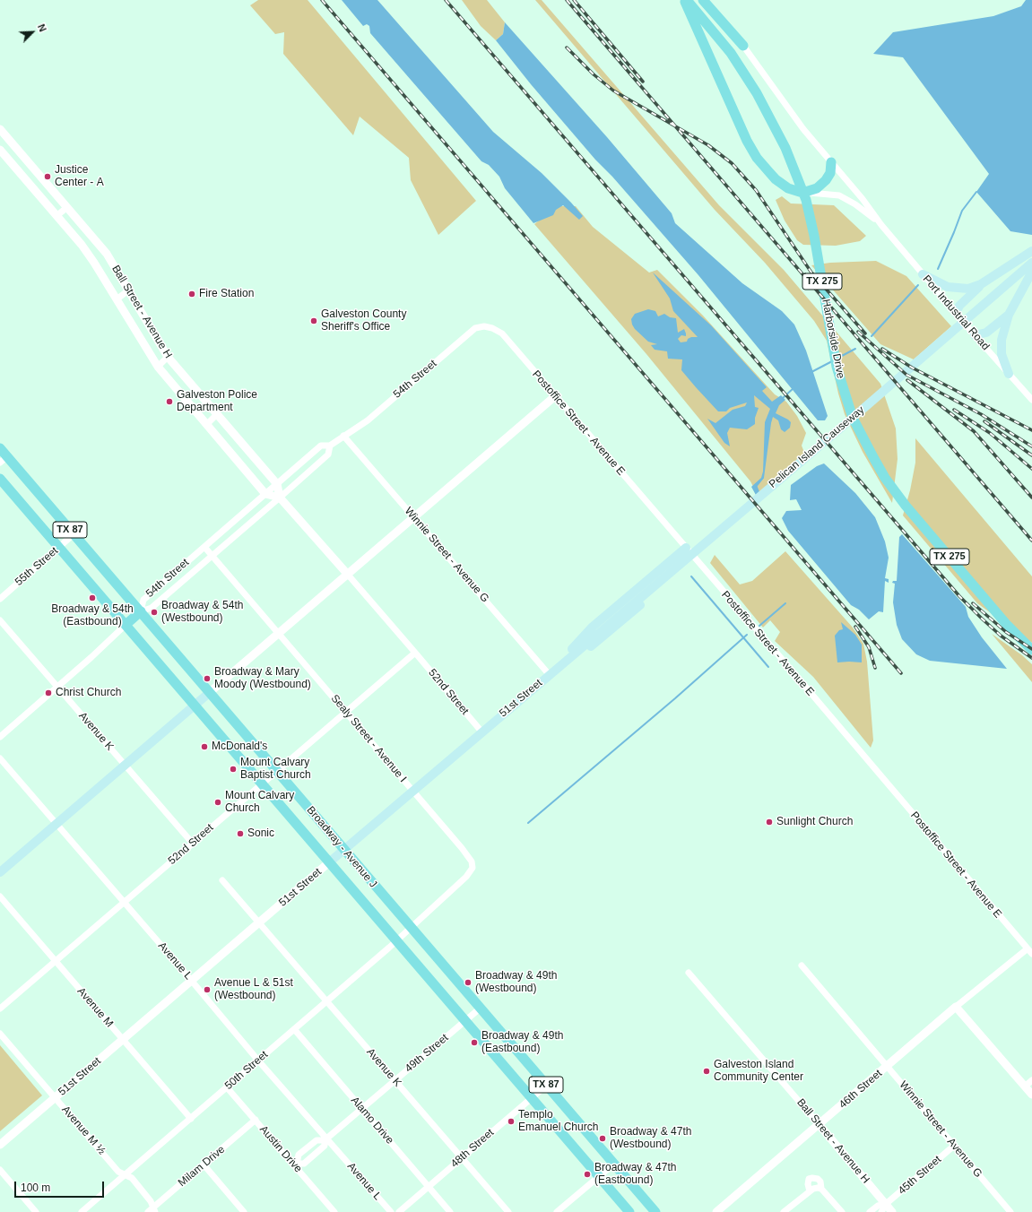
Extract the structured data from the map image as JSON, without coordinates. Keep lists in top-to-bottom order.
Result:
{
  "streets": {
    "main road": [
      "TX 275",
      "Harborside Drive",
      "Pelican Island Causeway",
      "TX 87",
      "51st Street",
      "Broadway - Avenue J"
    ],
    "street": [
      "Ball Street - Avenue H",
      "Port Industrial Road",
      "54th Street",
      "Postoffice Street - Avenue E",
      "Winnie Street - Avenue G",
      "55th Street",
      "52nd Street",
      "Avenue K",
      "Sealy Street - Avenue I",
      "Avenue L",
      "Avenue M",
      "49th Street",
      "50th Street",
      "46th Street",
      "Alamo Drive",
      "Avenue M ½",
      "48th Street",
      "Austin Drive",
      "Milam Drive",
      "45th Street"
    ]
  },
  "crossings": [
    ["Ball Street - Avenue H", "54th Street"],
    ["Ball Street - Avenue H", "46th Street"],
    ["Ball Street - Avenue H", "45th Street"],
    ["Harborside Drive", "Pelican Island Causeway"],
    ["54th Street", "Postoffice Street - Avenue E"],
    ["54th Street", "Winnie Street - Avenue G"],
    ["54th Street", "Sealy Street - Avenue I"],
    ["54th Street", "Broadway - Avenue J"],
    ["Postoffice Street - Avenue E", "46th Street"],
    ["Pelican Island Causeway", "51st Street"],
    ["Winnie Street - Avenue G", "51st Street"],
    ["Winnie Street - Avenue G", "46th Street"],
    ["Winnie Street - Avenue G", "45th Street"],
    ["55th Street", "Broadway - Avenue J"],
    ["52nd Street", "51st Street"],
    ["52nd Street", "Avenue K"],
    ["52nd Street", "Sealy Street - Avenue I"],
    ["52nd Street", "Broadway - Avenue J"],
    ["52nd Street", "Avenue L"],
    ["52nd Street", "Avenue M"],
    ["51st Street", "Avenue K"],
    ["51st Street", "Sealy Street - Avenue I"],
    ["51st Street", "Broadway - Avenue J"],
    ["51st Street", "Avenue L"],
    ["51st Street", "Avenue M"],
    ["51st Street", "Avenue M ½"],
    ["Avenue K", "49th Street"],
    ["Avenue K", "50th Street"],
    ["Avenue K", "48th Street"],
    ["Sealy Street - Avenue I", "Broadway - Avenue J"],
    ["Sealy Street - Avenue I", "50th Street"],
    ["Broadway - Avenue J", "49th Street"],
    ["Broadway - Avenue J", "50th Street"],
    ["Broadway - Avenue J", "48th Street"],
    ["Avenue L", "49th Street"],
    ["Avenue L", "50th Street"],
    ["Avenue M", "50th Street"],
    ["49th Street", "Alamo Drive"],
    ["49th Street", "Austin Drive"],
    ["50th Street", "Alamo Drive"],
    ["50th Street", "Avenue M ½"],
    ["50th Street", "Austin Drive"],
    ["Alamo Drive", "48th Street"],
    ["Avenue M ½", "Milam Drive"],
    ["Austin Drive", "Milam Drive"]
  ],
  "places": [
    "Justice Center - A",
    "Fire Station",
    "Galveston County Sheriff's Office",
    "Galveston Police Department",
    "Broadway & 54th (Eastbound)",
    "Broadway & 54th (Westbound)",
    "Broadway & Mary Moody (Westbound)",
    "Christ Church",
    "McDonald's",
    "Mount Calvary Baptist Church",
    "Mount Calvary Church",
    "Sunlight Church",
    "Sonic",
    "Broadway & 49th (Westbound)",
    "Avenue L & 51st (Westbound)",
    "Broadway & 49th (Eastbound)",
    "Galveston Island Community Center",
    "Templo Emanuel Church",
    "Broadway & 47th (Westbound)",
    "Broadway & 47th (Eastbound)"
  ],
  "scale_bar": "100 m",
  "north": "top right"
}
